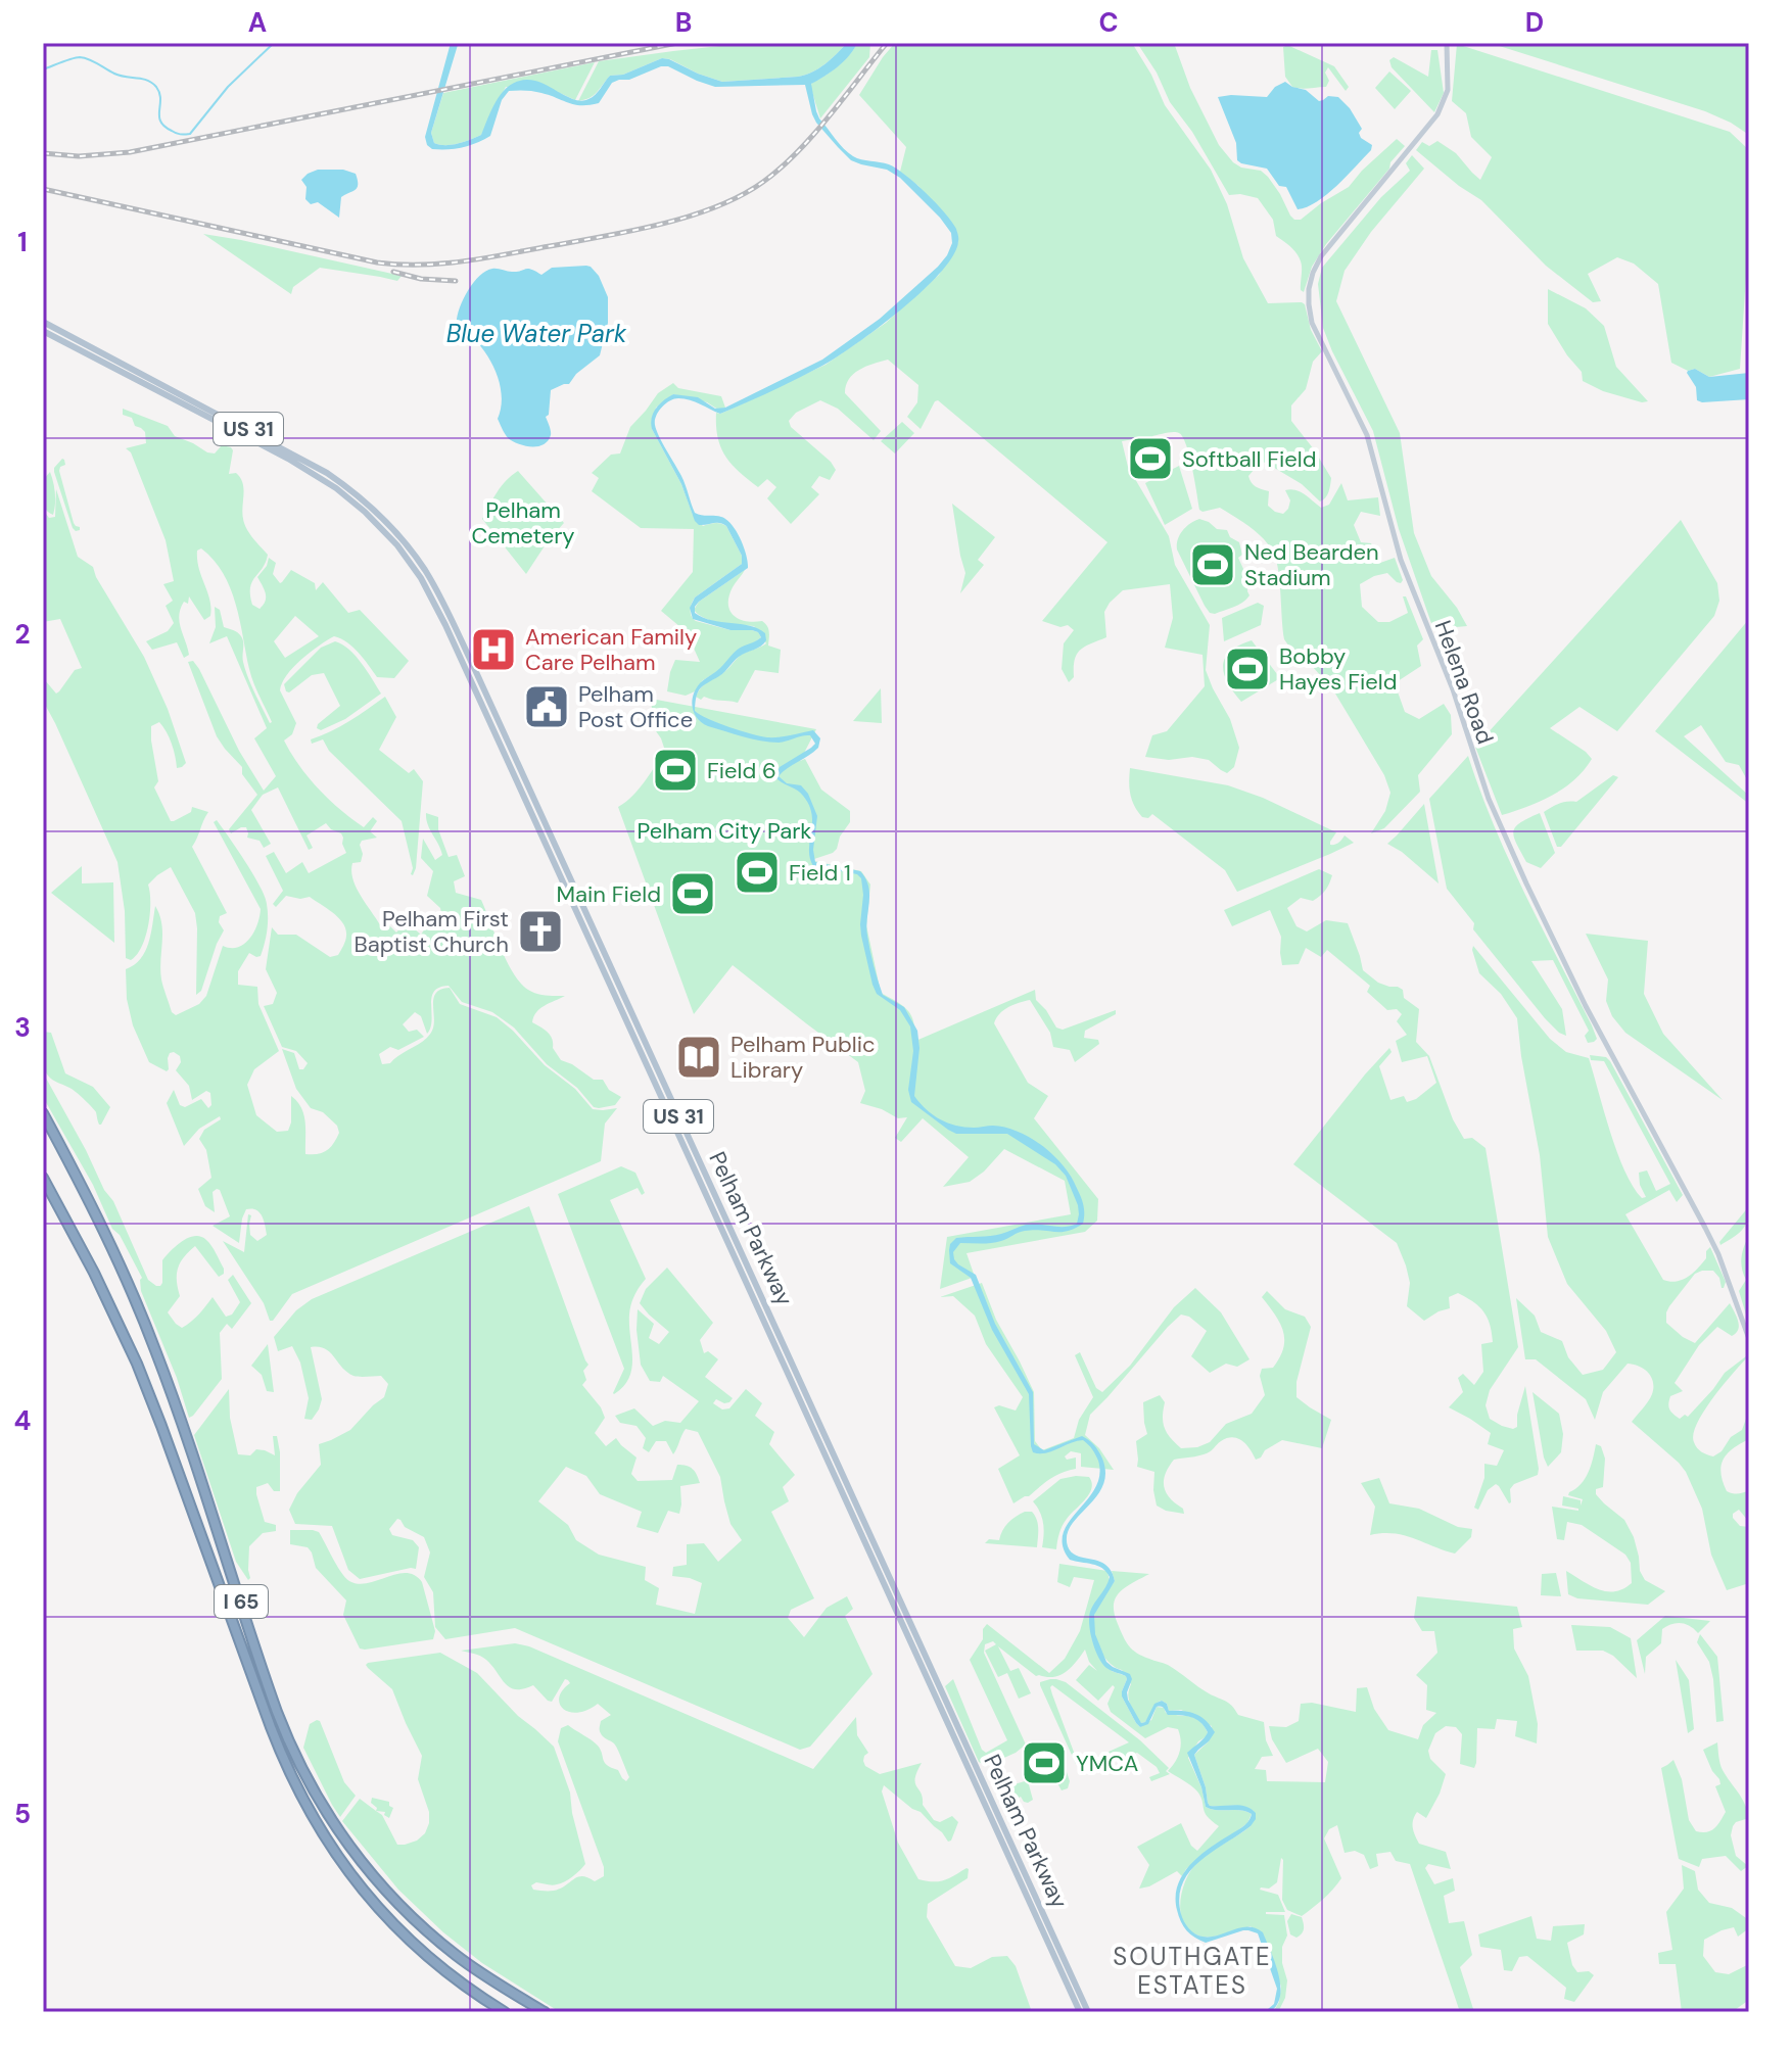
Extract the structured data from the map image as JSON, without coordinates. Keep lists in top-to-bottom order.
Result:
{
  "streets": {
    "highway": ["I 65"],
    "main road": ["US 31", "Helena Road", "Pelham Parkway"]
  },
  "districts": ["SOUTHGATE ESTATES"],
  "water": ["Blue Water Park"],
  "parks": ["Pelham Cemetery", "Pelham City Park"],
  "places": {
    "sports": [
      "Softball Field",
      "Ned Bearden Stadium",
      "Bobby Hayes Field",
      "Field 6",
      "Field 1",
      "Main Field",
      "YMCA"
    ],
    "hospital": ["American Family Care Pelham"],
    "public building": ["Pelham Post Office"],
    "church": ["Pelham First Baptist Church"],
    "library": ["Pelham Public Library"]
  },
  "grid": {
    "columns": [
      "A",
      "B",
      "C",
      "D"
    ],
    "rows": [
      "1",
      "2",
      "3",
      "4",
      "5"
    ]
  }
}
